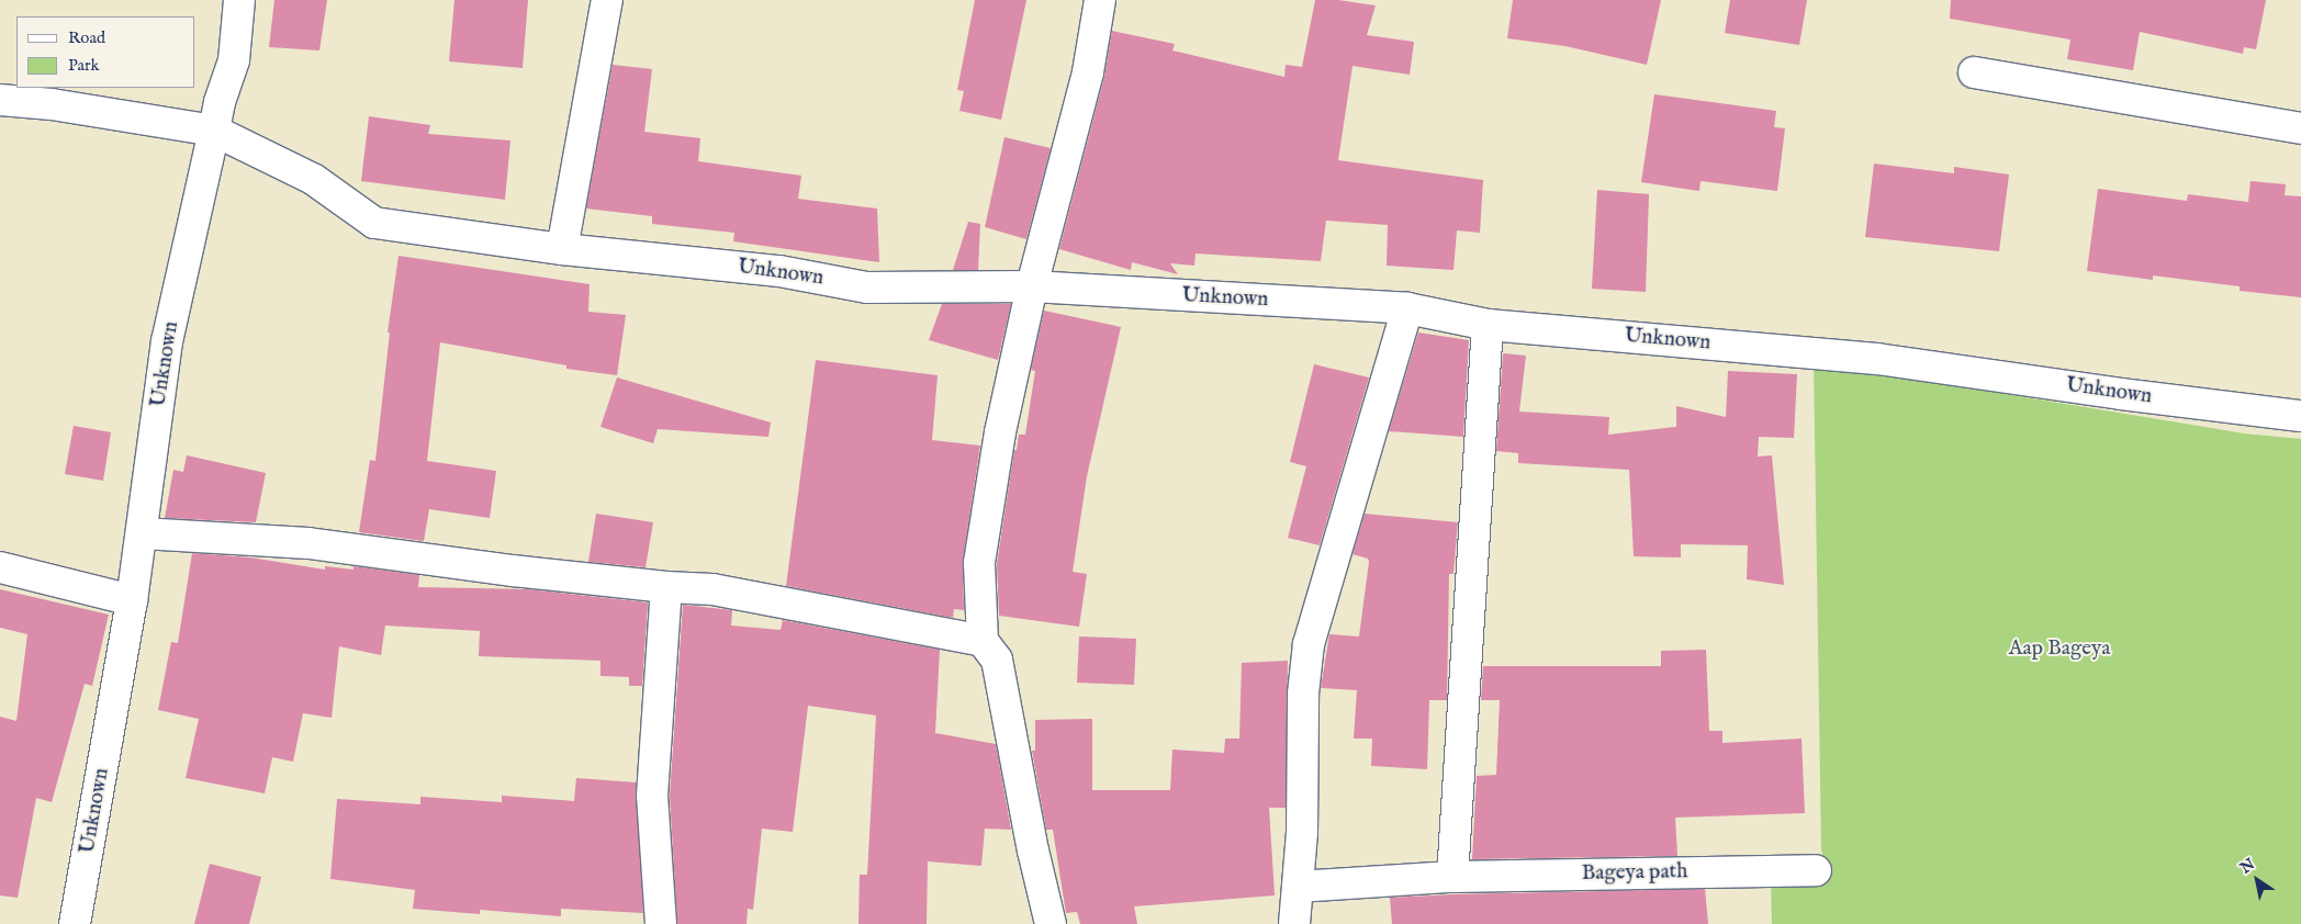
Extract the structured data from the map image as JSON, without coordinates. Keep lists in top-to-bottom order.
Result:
{
  "streets": {
    "street": ["Unknown", "Bageya path"]
  },
  "parks": ["Aap Bageya"],
  "legend": ["Road", "Park"],
  "north": "top left"
}
